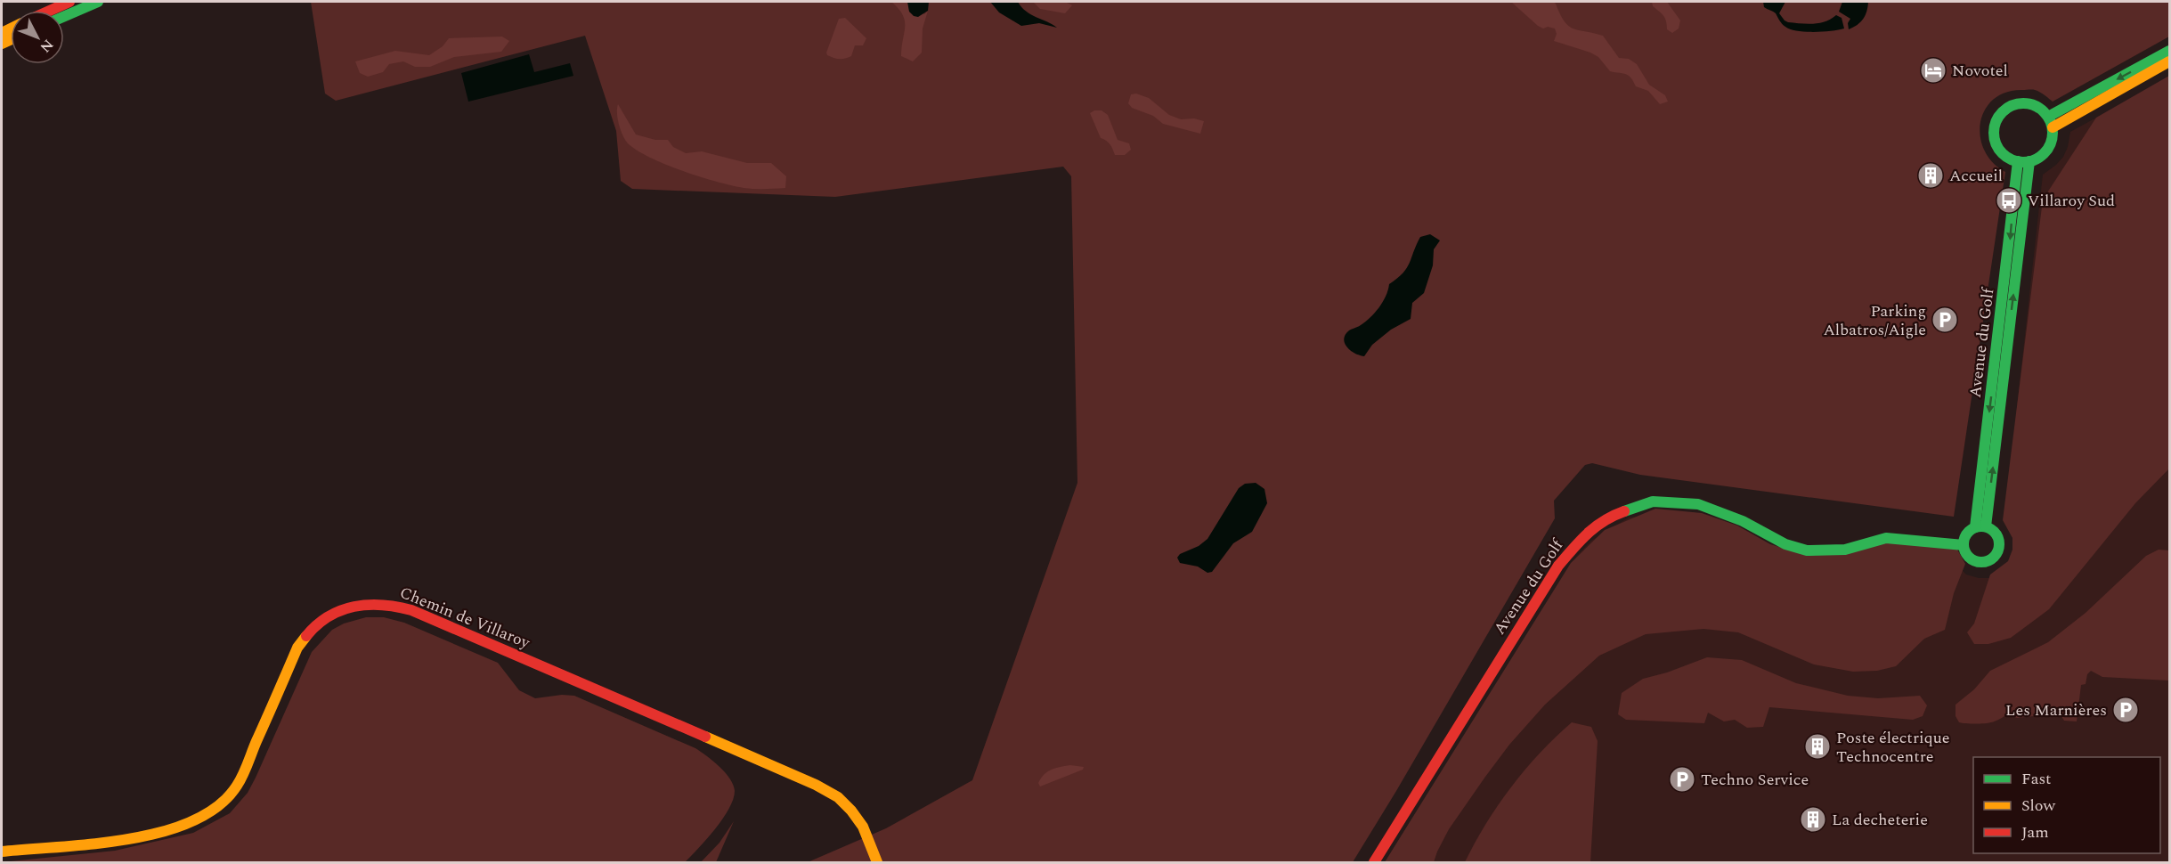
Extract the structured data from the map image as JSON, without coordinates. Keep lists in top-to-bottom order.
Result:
{
  "streets": {
    "street": ["Avenue du Golf", "Chemin de Villaroy"]
  },
  "places": {
    "hotel": ["Novotel"],
    "building": ["Accueil", "Poste électrique Technocentre", "La decheterie"],
    "bus stop": ["Villaroy Sud"],
    "parking": ["Parking Albatros/Aigle", "Les Marnières", "Techno Service"]
  },
  "legend": ["Fast", "Slow", "Jam"],
  "north": "bottom right"
}
